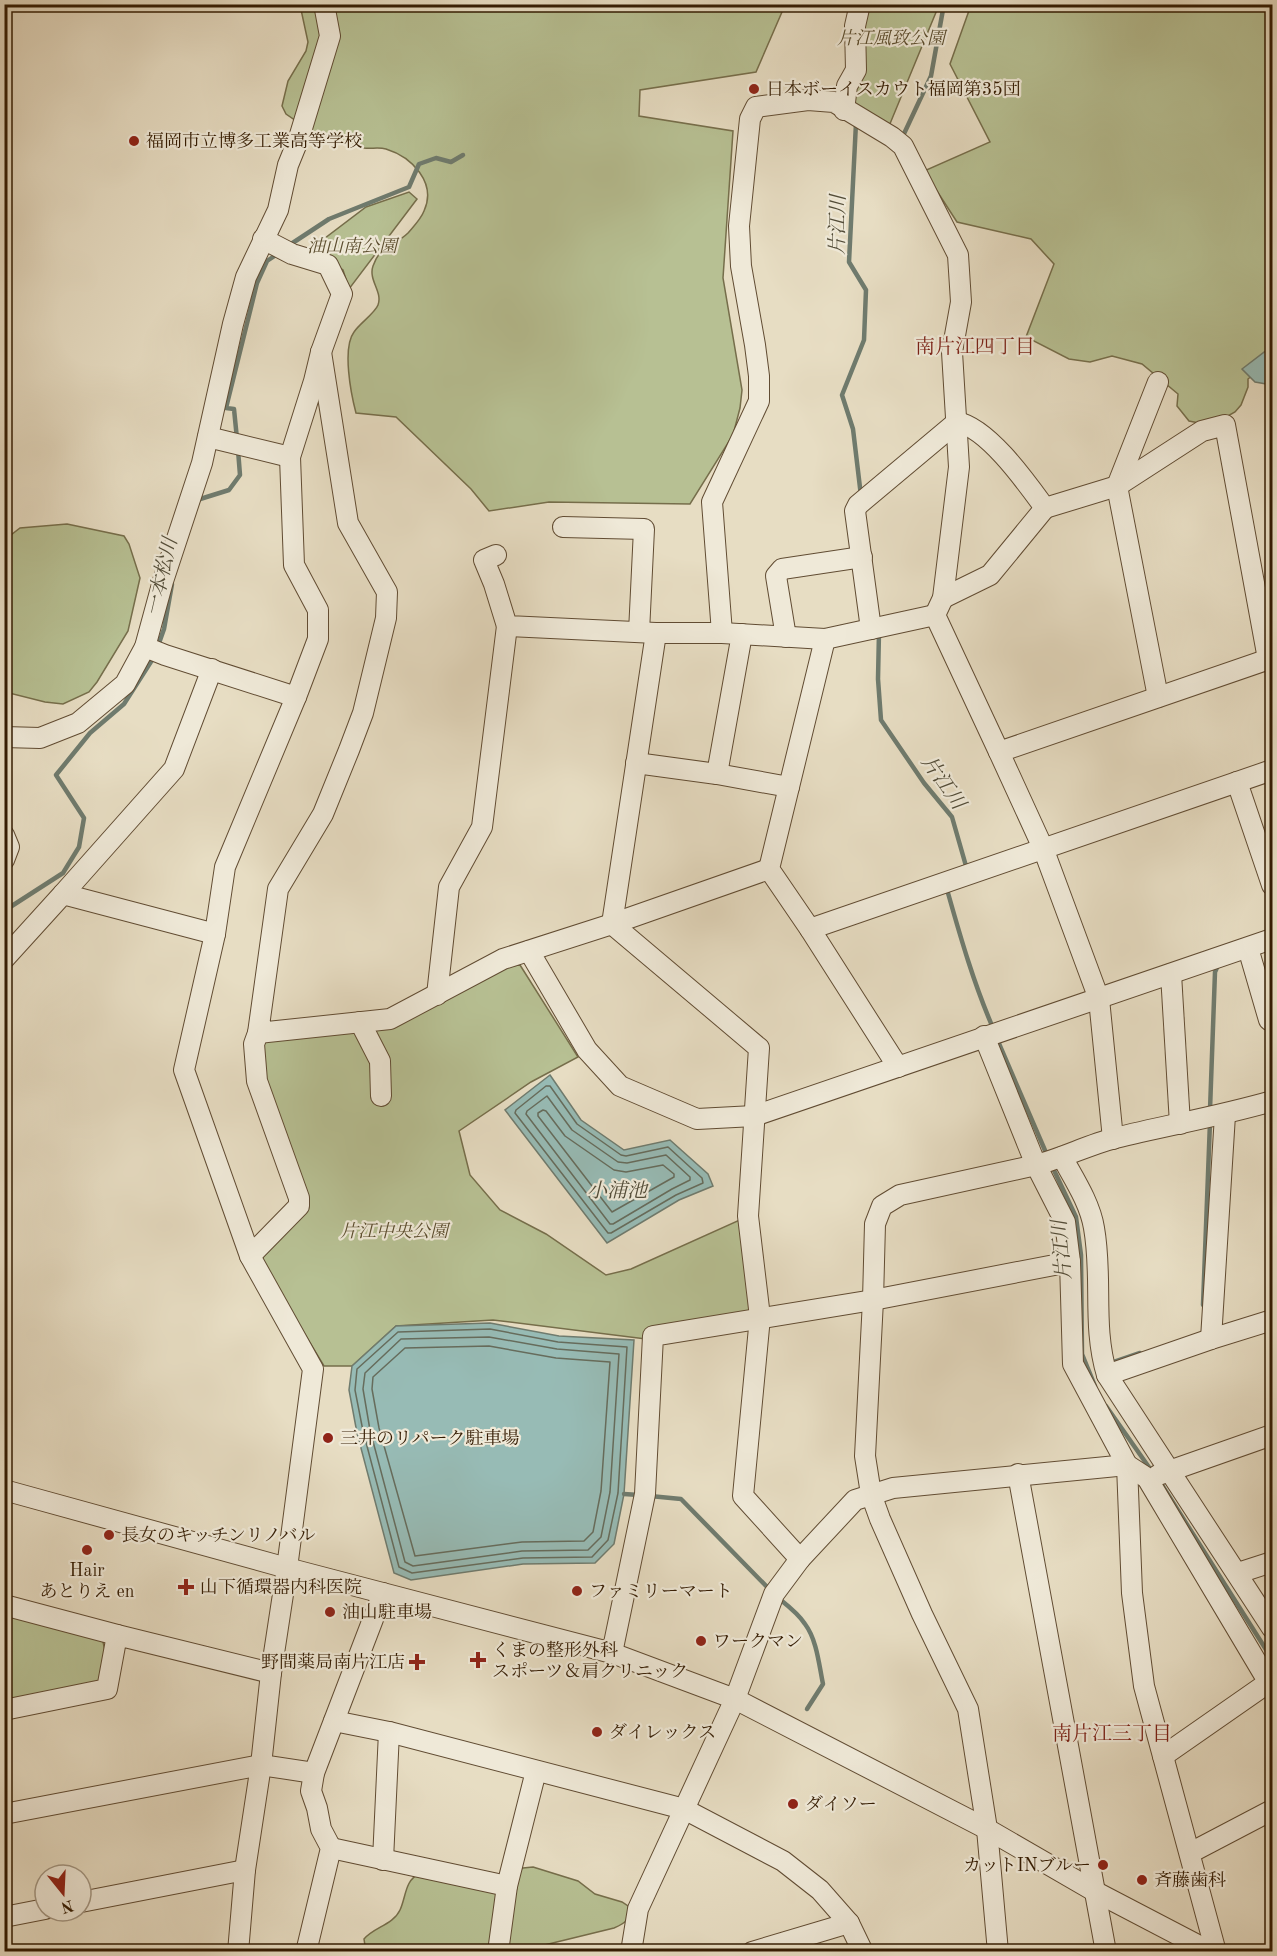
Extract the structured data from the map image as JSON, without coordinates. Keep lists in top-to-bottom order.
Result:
{
  "districts": ["南片江四丁目", "南片江三丁目"],
  "water": ["片江川", "一本松川", "小浦池"],
  "parks": ["片江風致公園", "油山南公園", "片江中央公園"],
  "places": {
    "other": [
      "日本ボーイスカウト福岡第35団",
      "福岡市立博多工業高等学校",
      "三井のリパーク駐車場",
      "長女のキッチンリノバル",
      "Hair あとりえ en",
      "ファミリーマート",
      "油山駐車場",
      "ワークマン",
      "ダイレックス",
      "ダイソー",
      "カットINブルー",
      "斉藤歯科"
    ],
    "health": ["山下循環器内科医院", "くまの整形外科 スポーツ＆肩クリニック", "野間薬局南片江店"]
  },
  "north": "bottom"
}
